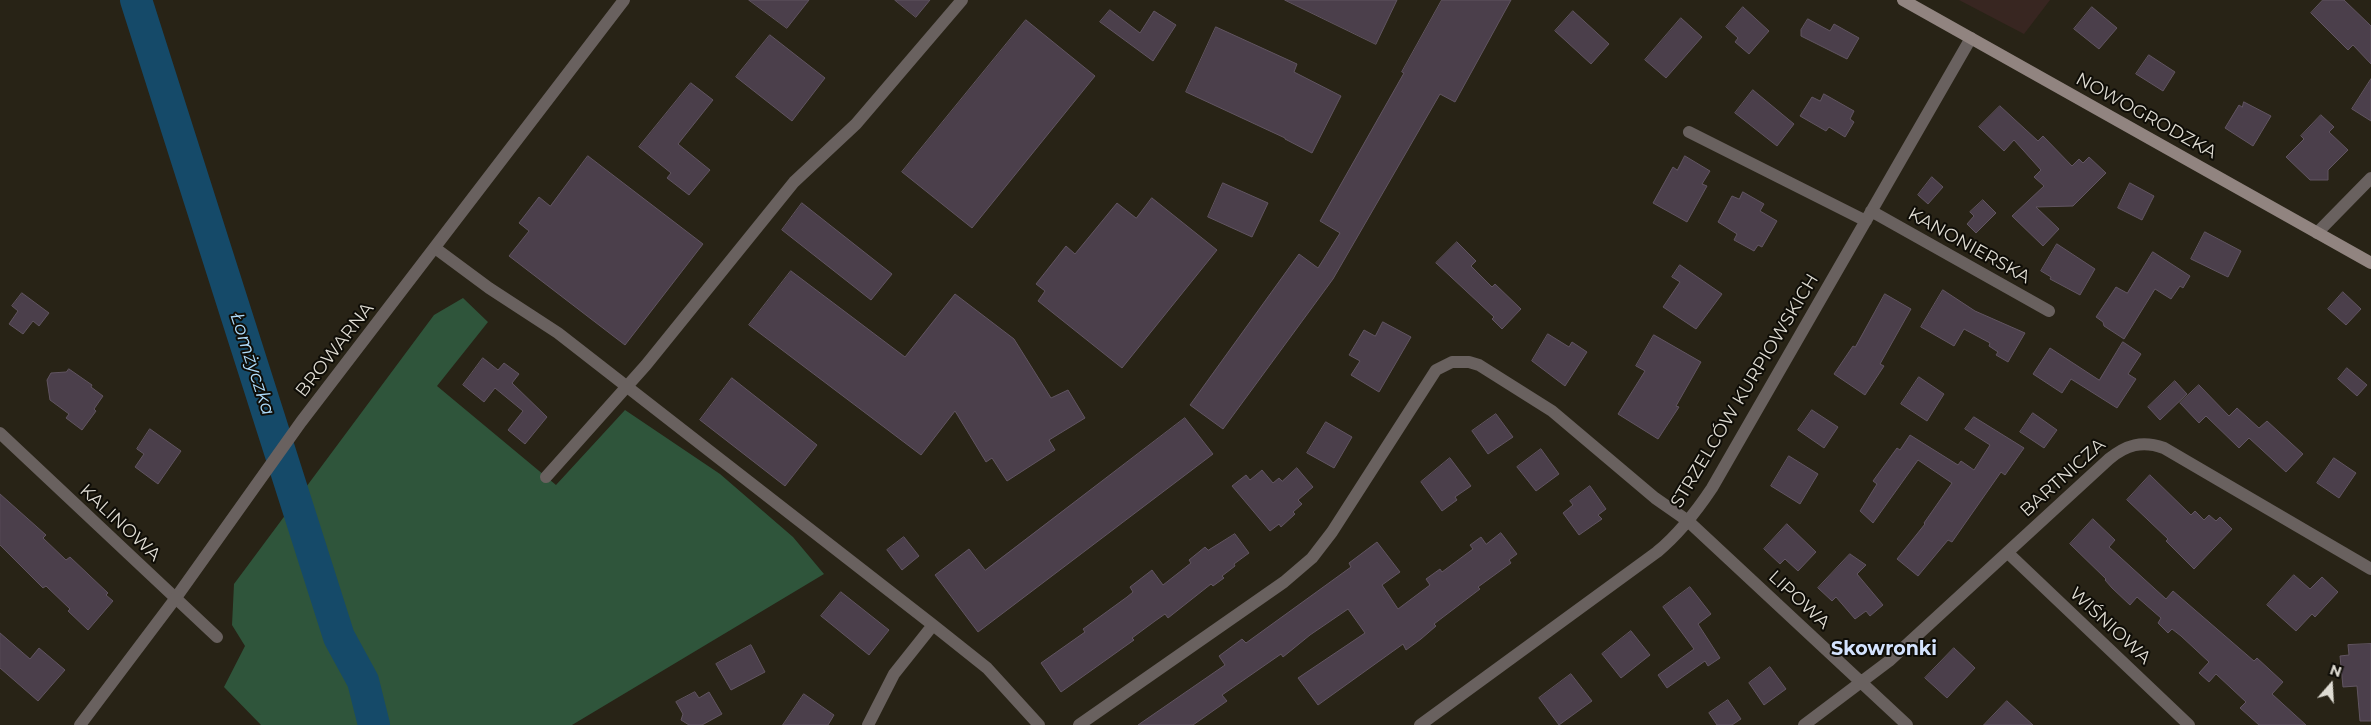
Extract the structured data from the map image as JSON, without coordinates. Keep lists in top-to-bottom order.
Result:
{
  "streets": {
    "main road": ["NOWOGRODZKA"],
    "street": [
      "KANONIERSKA",
      "BROWARNA",
      "STRZELCÓW KURPIOWSKICH",
      "BARTNICZA",
      "KALINOWA",
      "LIPOWA",
      "WIŚNIOWA"
    ]
  },
  "crossings": [
    ["NOWOGRODZKA", "STRZELCÓW KURPIOWSKICH"],
    ["KANONIERSKA", "STRZELCÓW KURPIOWSKICH"],
    ["BROWARNA", "KALINOWA"],
    ["STRZELCÓW KURPIOWSKICH", "LIPOWA"],
    ["BARTNICZA", "LIPOWA"],
    ["BARTNICZA", "WIŚNIOWA"]
  ],
  "districts": ["Skowronki"],
  "water": ["Łomżyczka"],
  "north": "top"
}
